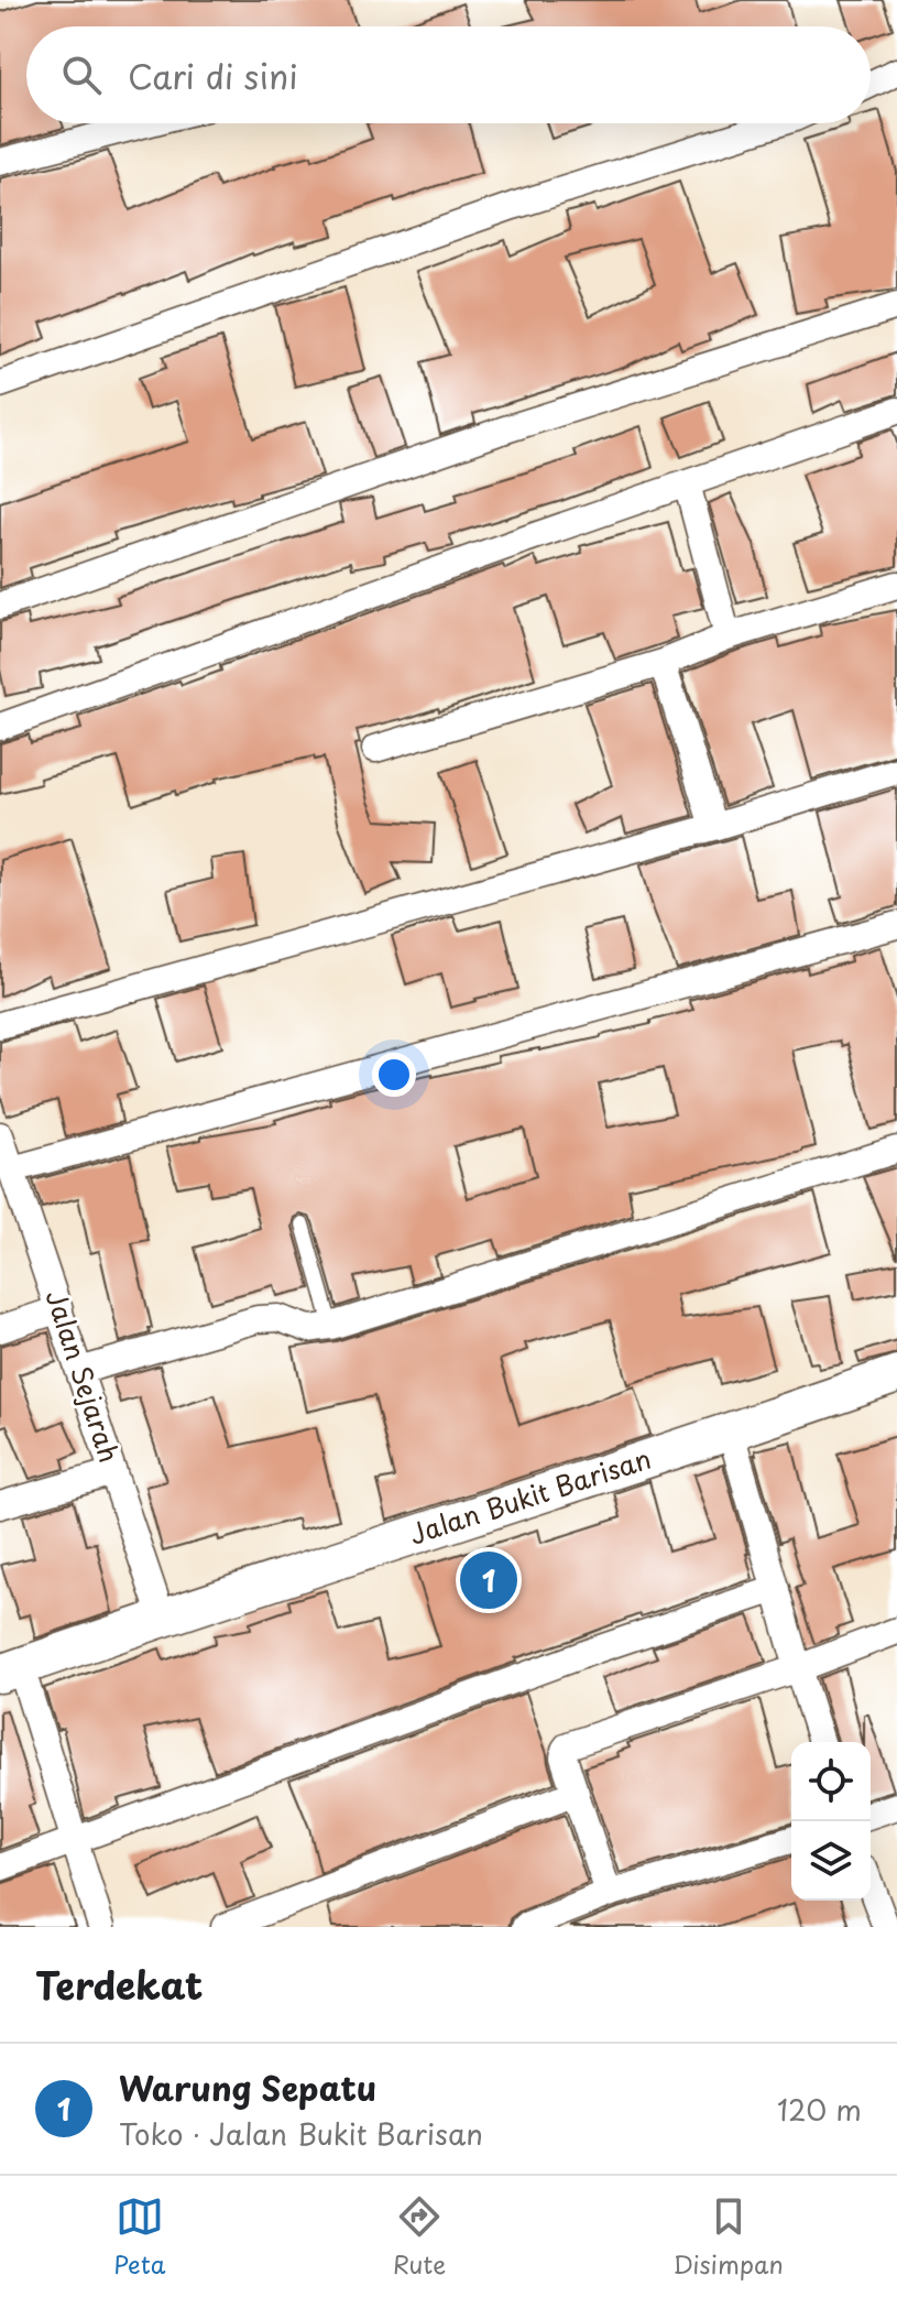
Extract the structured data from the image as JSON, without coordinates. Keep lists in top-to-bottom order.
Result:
{
  "streets": {
    "street": ["Jalan Sejarah", "Jalan Bukit Barisan"]
  },
  "crossings": [
    ["Jalan Sejarah", "Jalan Bukit Barisan"]
  ],
  "page": {
    "search": "Cari di sini",
    "pins": "1",
    "heading": "Terdekat",
    "list": [
      {
        "mark": "1",
        "name": "Warung Sepatu",
        "note": "Toko · Jalan Bukit Barisan",
        "value": "120 m"
      }
    ],
    "nav": ["Peta", "Rute", "Disimpan"]
  }
}
